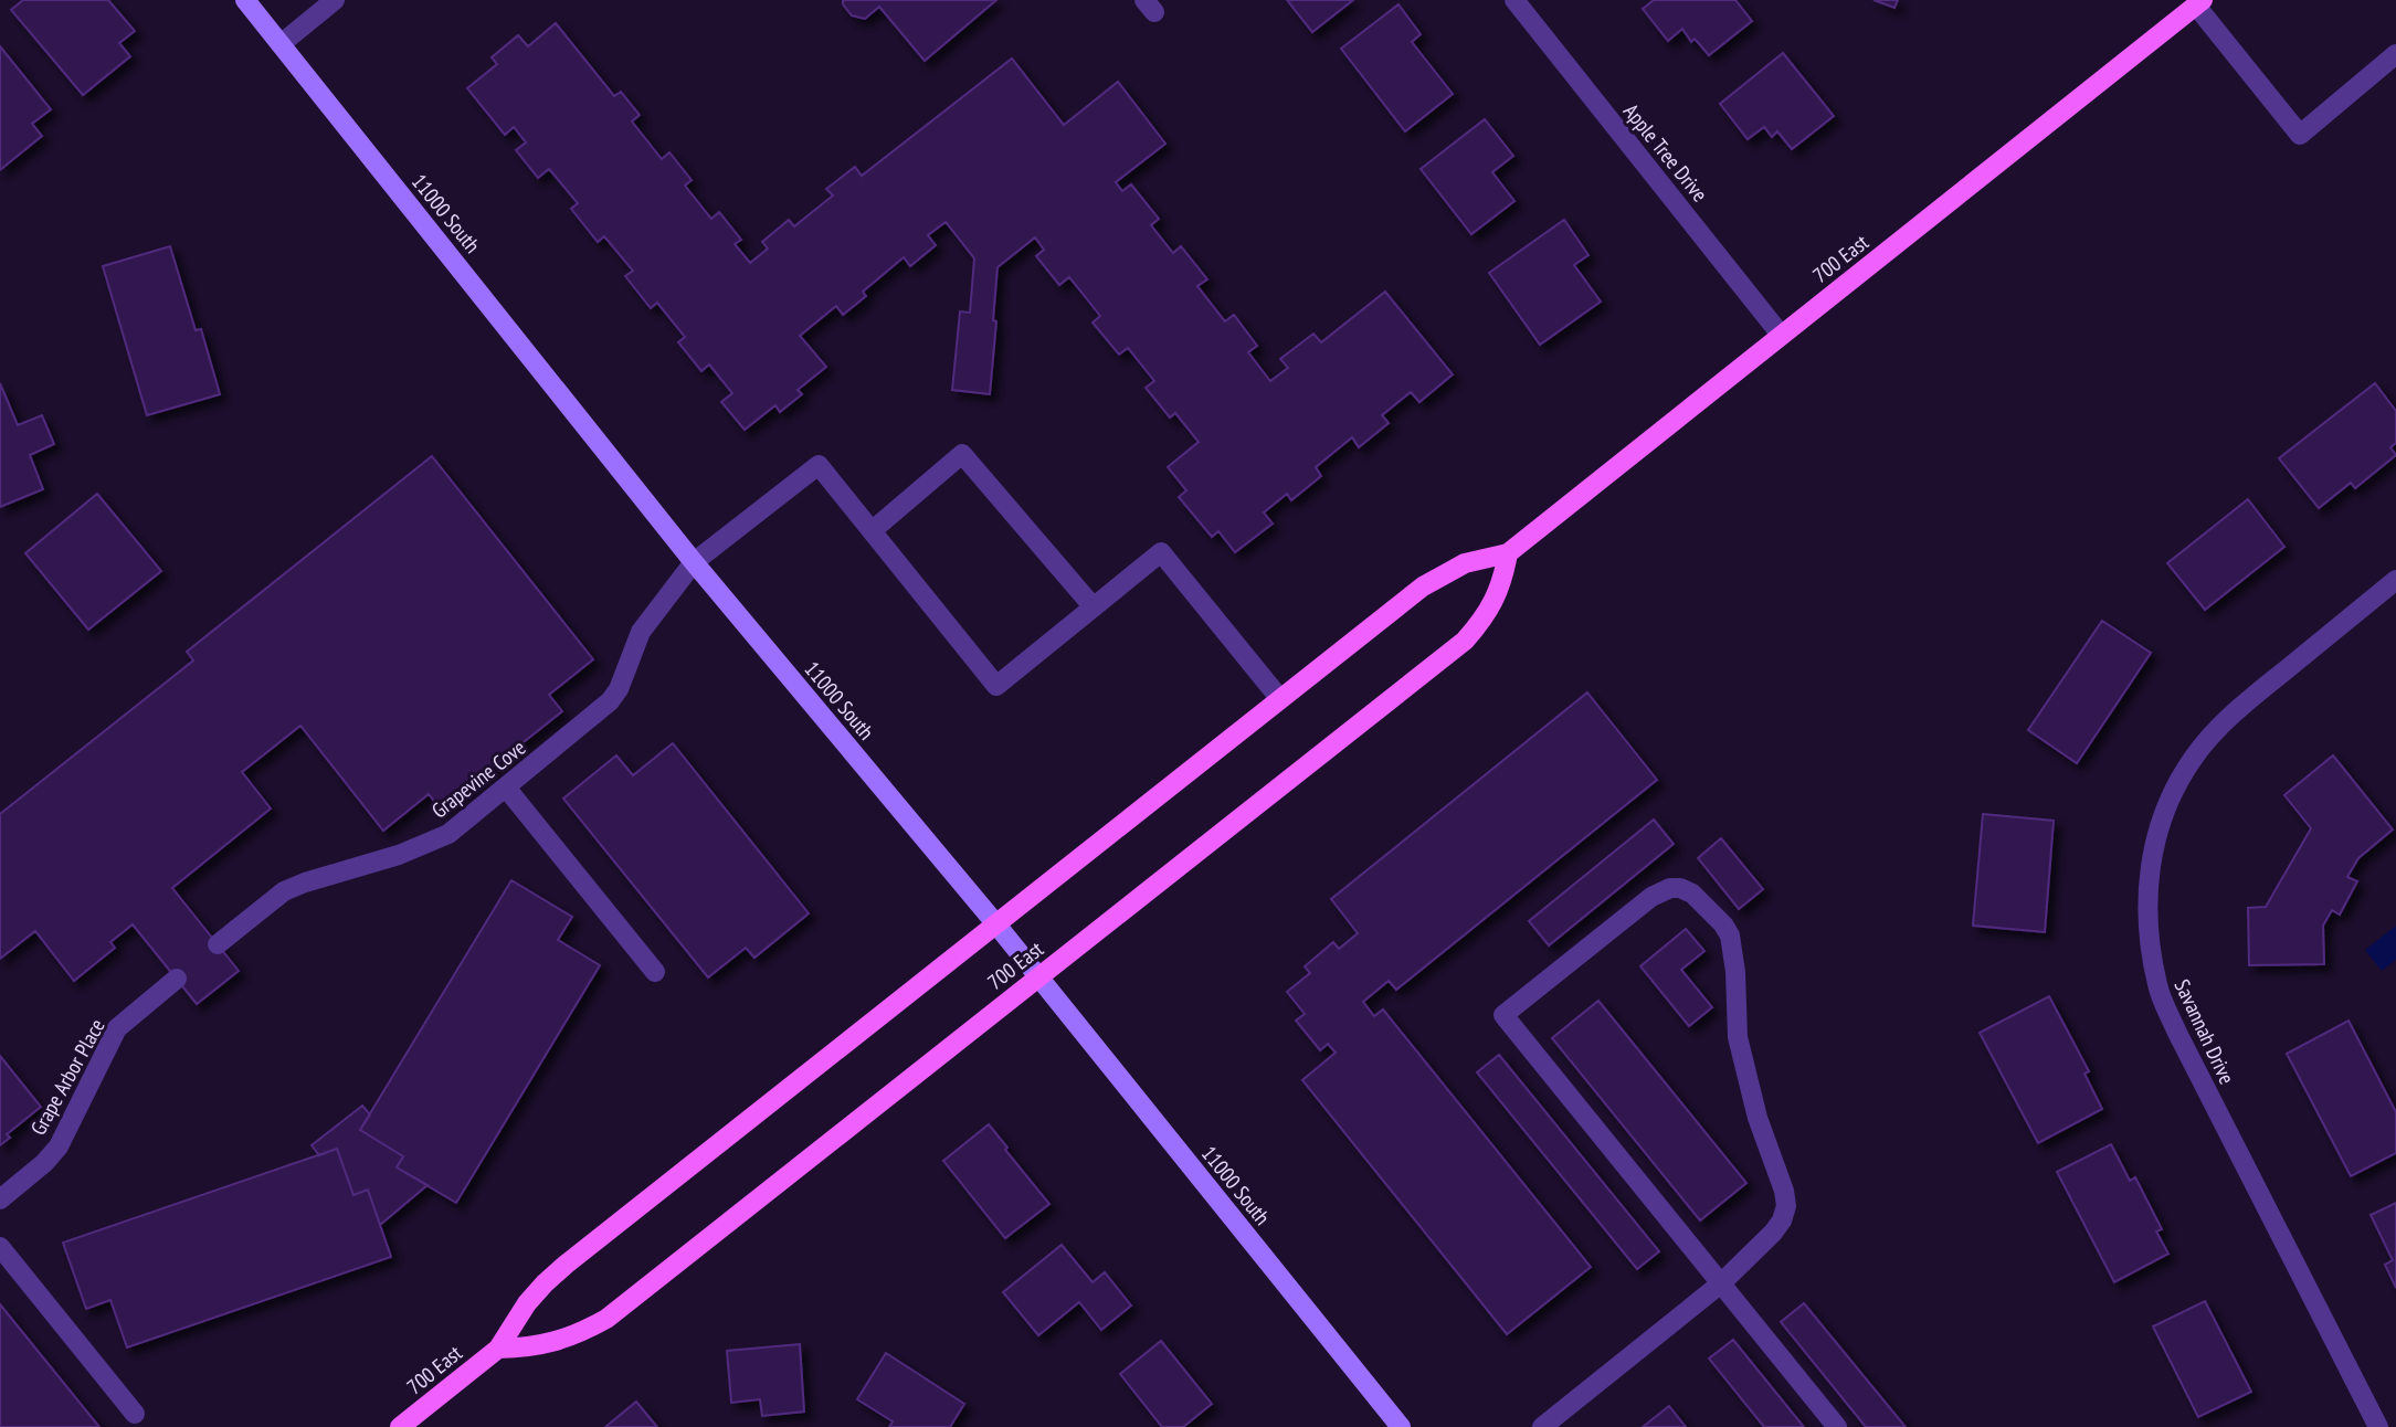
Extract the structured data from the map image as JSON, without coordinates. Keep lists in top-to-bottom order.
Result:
{
  "streets": {
    "main road": ["700 East"],
    "street": [
      "Apple Tree Drive",
      "11000 South",
      "Grapevine Cove",
      "Savannah Drive",
      "Grape Arbor Place"
    ]
  },
  "crossings": [
    ["Apple Tree Drive", "700 East"],
    ["11000 South", "700 East"],
    ["11000 South", "Grapevine Cove"]
  ]
}
